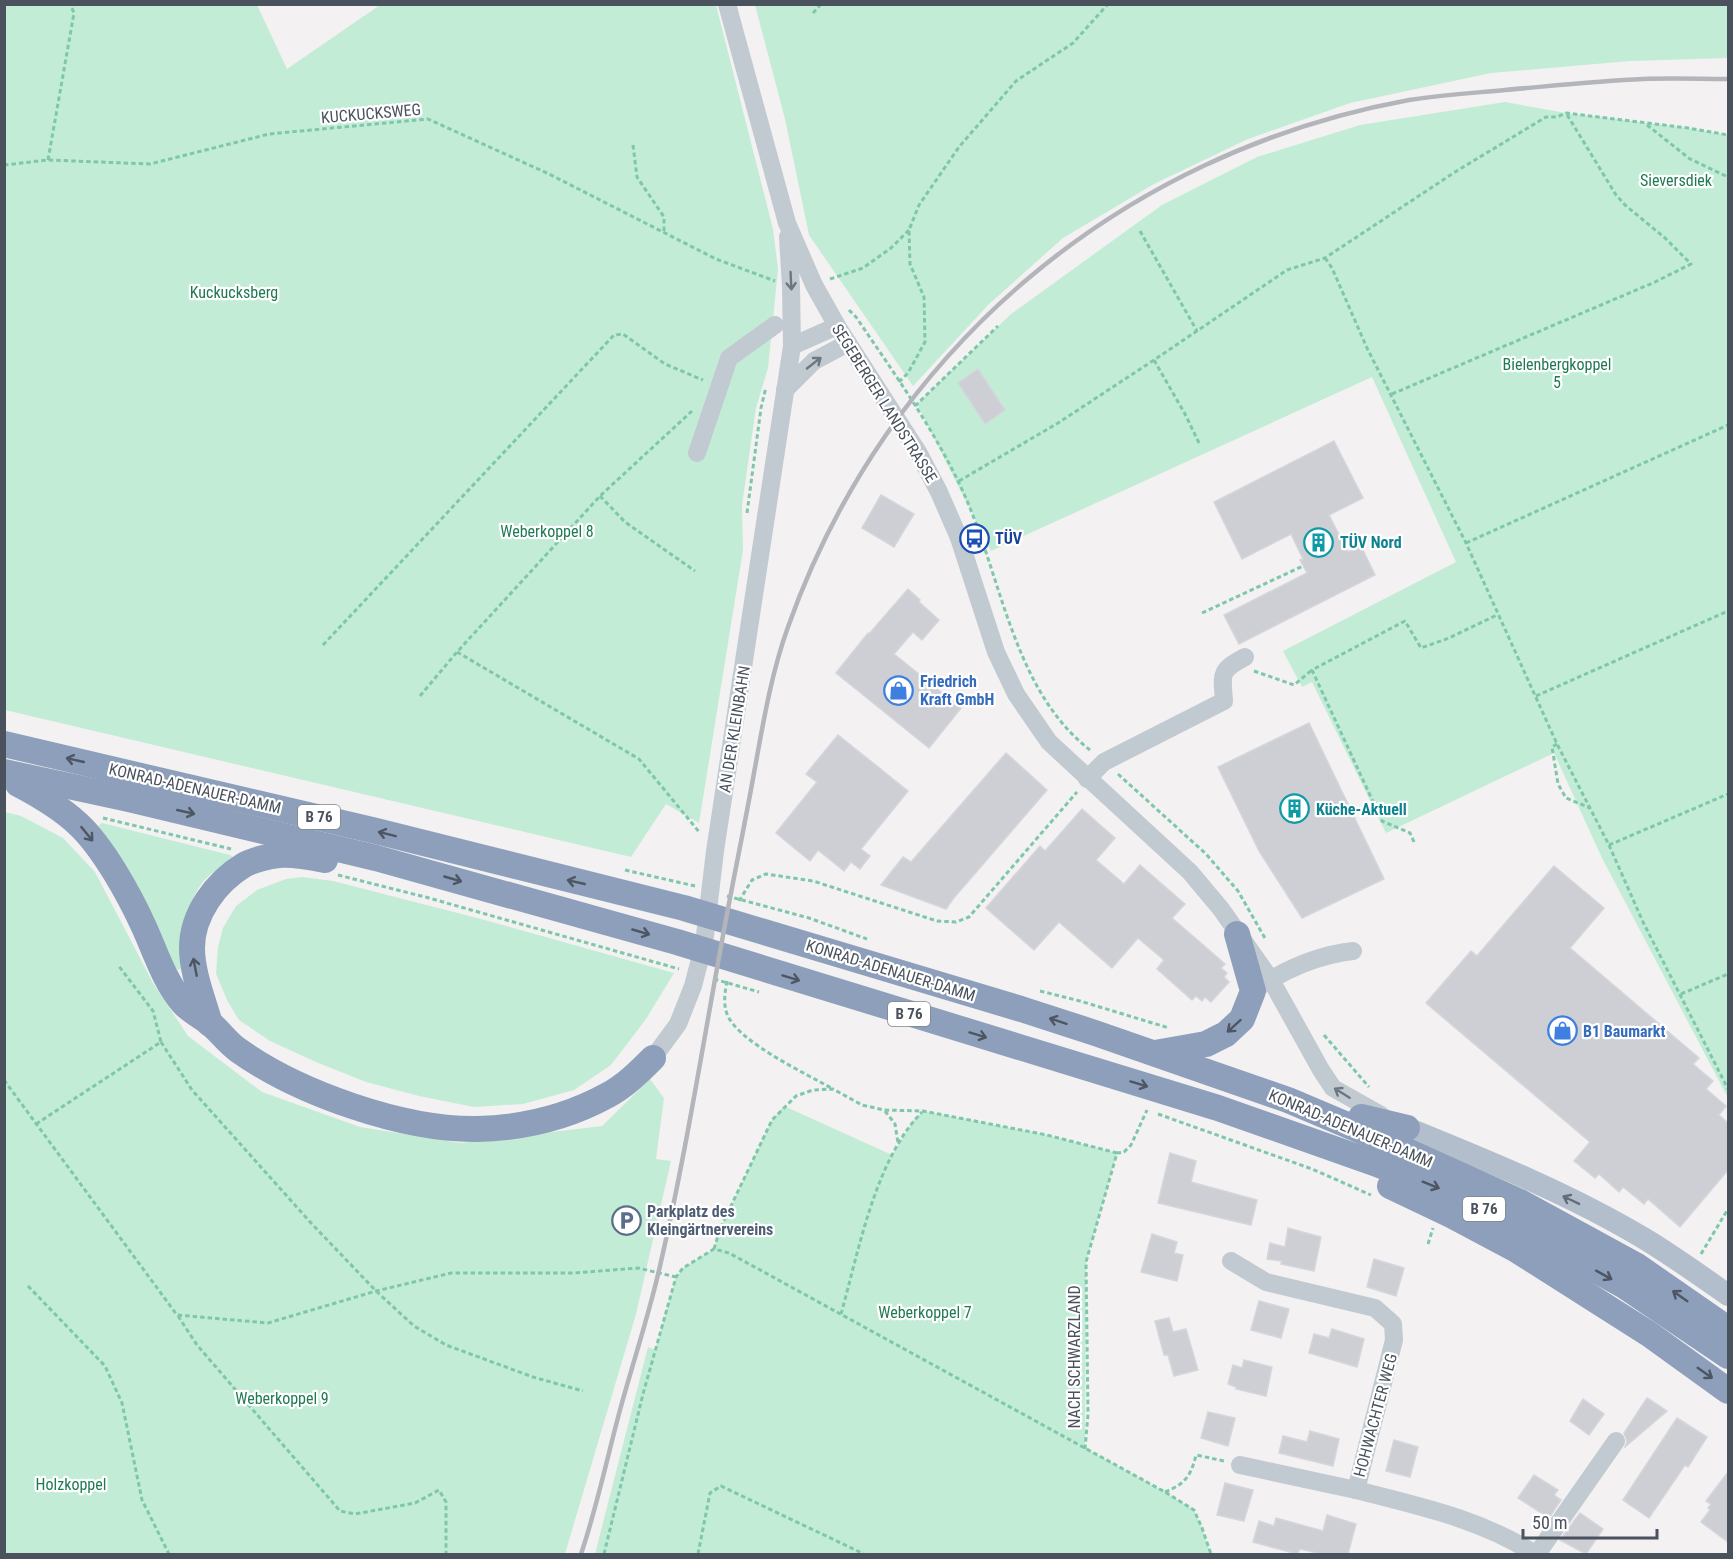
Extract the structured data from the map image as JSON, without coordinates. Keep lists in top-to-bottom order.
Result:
{
  "streets": {
    "highway": ["KONRAD-ADENAUER-DAMM", "B 76"],
    "street": ["SEGEBERGER LANDSTRASSE", "AN DER KLEINBAHN", "HOHWACHTER WEG"],
    "path": ["KUCKUCKSWEG", "NACH SCHWARZLAND"]
  },
  "crossings": [
    ["KUCKUCKSWEG", "AN DER KLEINBAHN"],
    ["SEGEBERGER LANDSTRASSE", "AN DER KLEINBAHN"],
    ["AN DER KLEINBAHN", "B 76"],
    ["KONRAD-ADENAUER-DAMM", "B 76"]
  ],
  "parks": [
    "Sieversdiek",
    "Kuckucksberg",
    "Bielenbergkoppel 5",
    "Weberkoppel 8",
    "Weberkoppel 7",
    "Weberkoppel 9",
    "Holzkoppel"
  ],
  "places": {
    "bus stop": ["TÜV"],
    "building": ["TÜV Nord", "Küche-Aktuell"],
    "shop": ["Friedrich Kraft GmbH", "B1 Baumarkt"],
    "parking": ["Parkplatz des Kleingärtnervereins"]
  },
  "scale_bar": "50 m"
}
